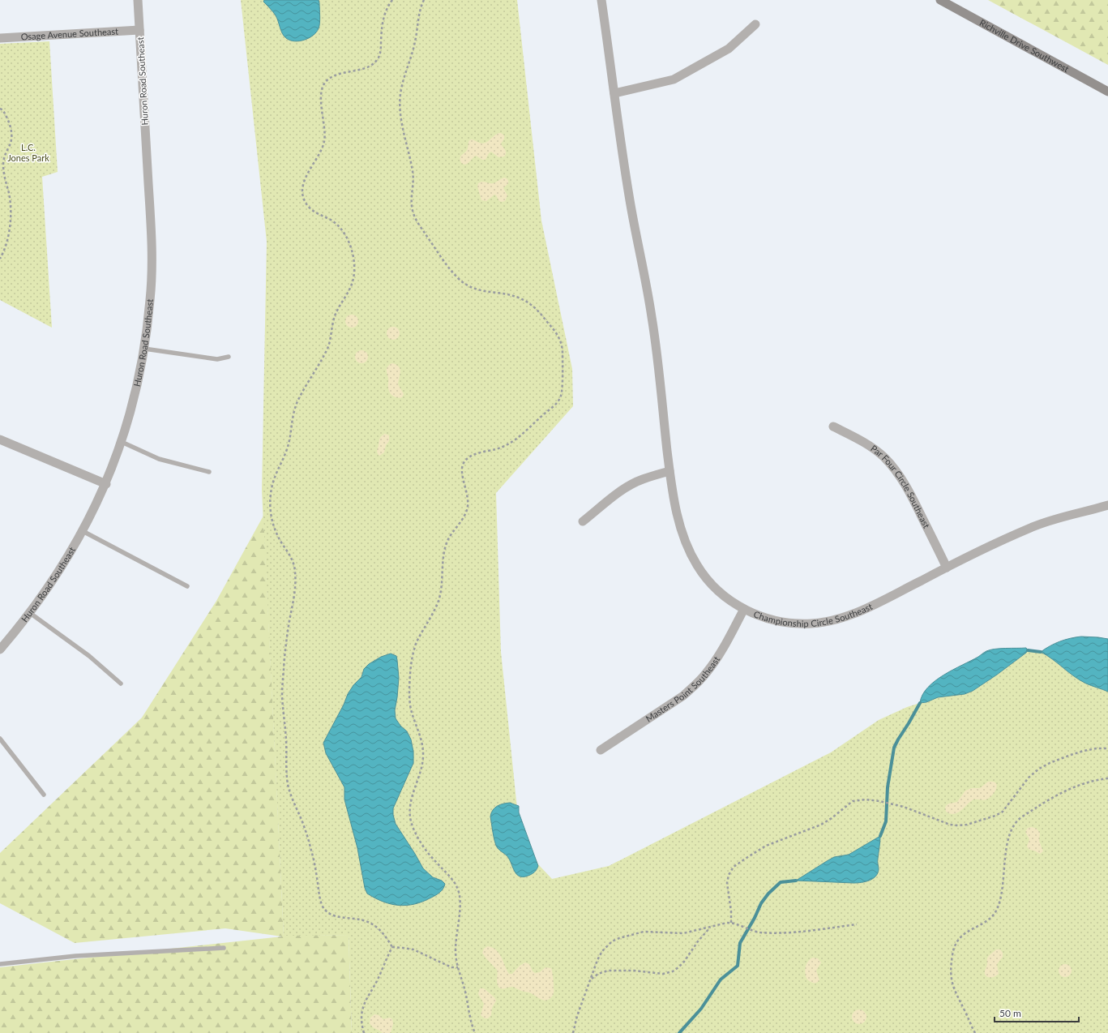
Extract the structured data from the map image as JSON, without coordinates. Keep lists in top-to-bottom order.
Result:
{
  "streets": {
    "main road": ["Richville Drive Southwest"],
    "street": [
      "Osage Avenue Southeast",
      "Huron Road Southeast",
      "Par Four Circle Southeast",
      "Championship Circle Southeast",
      "Masters Point Southeast"
    ]
  },
  "crossings": [
    ["Osage Avenue Southeast", "Huron Road Southeast"],
    ["Par Four Circle Southeast", "Championship Circle Southeast"],
    ["Championship Circle Southeast", "Masters Point Southeast"]
  ],
  "parks": ["L.C. Jones Park"],
  "scale_bar": "50 m"
}
